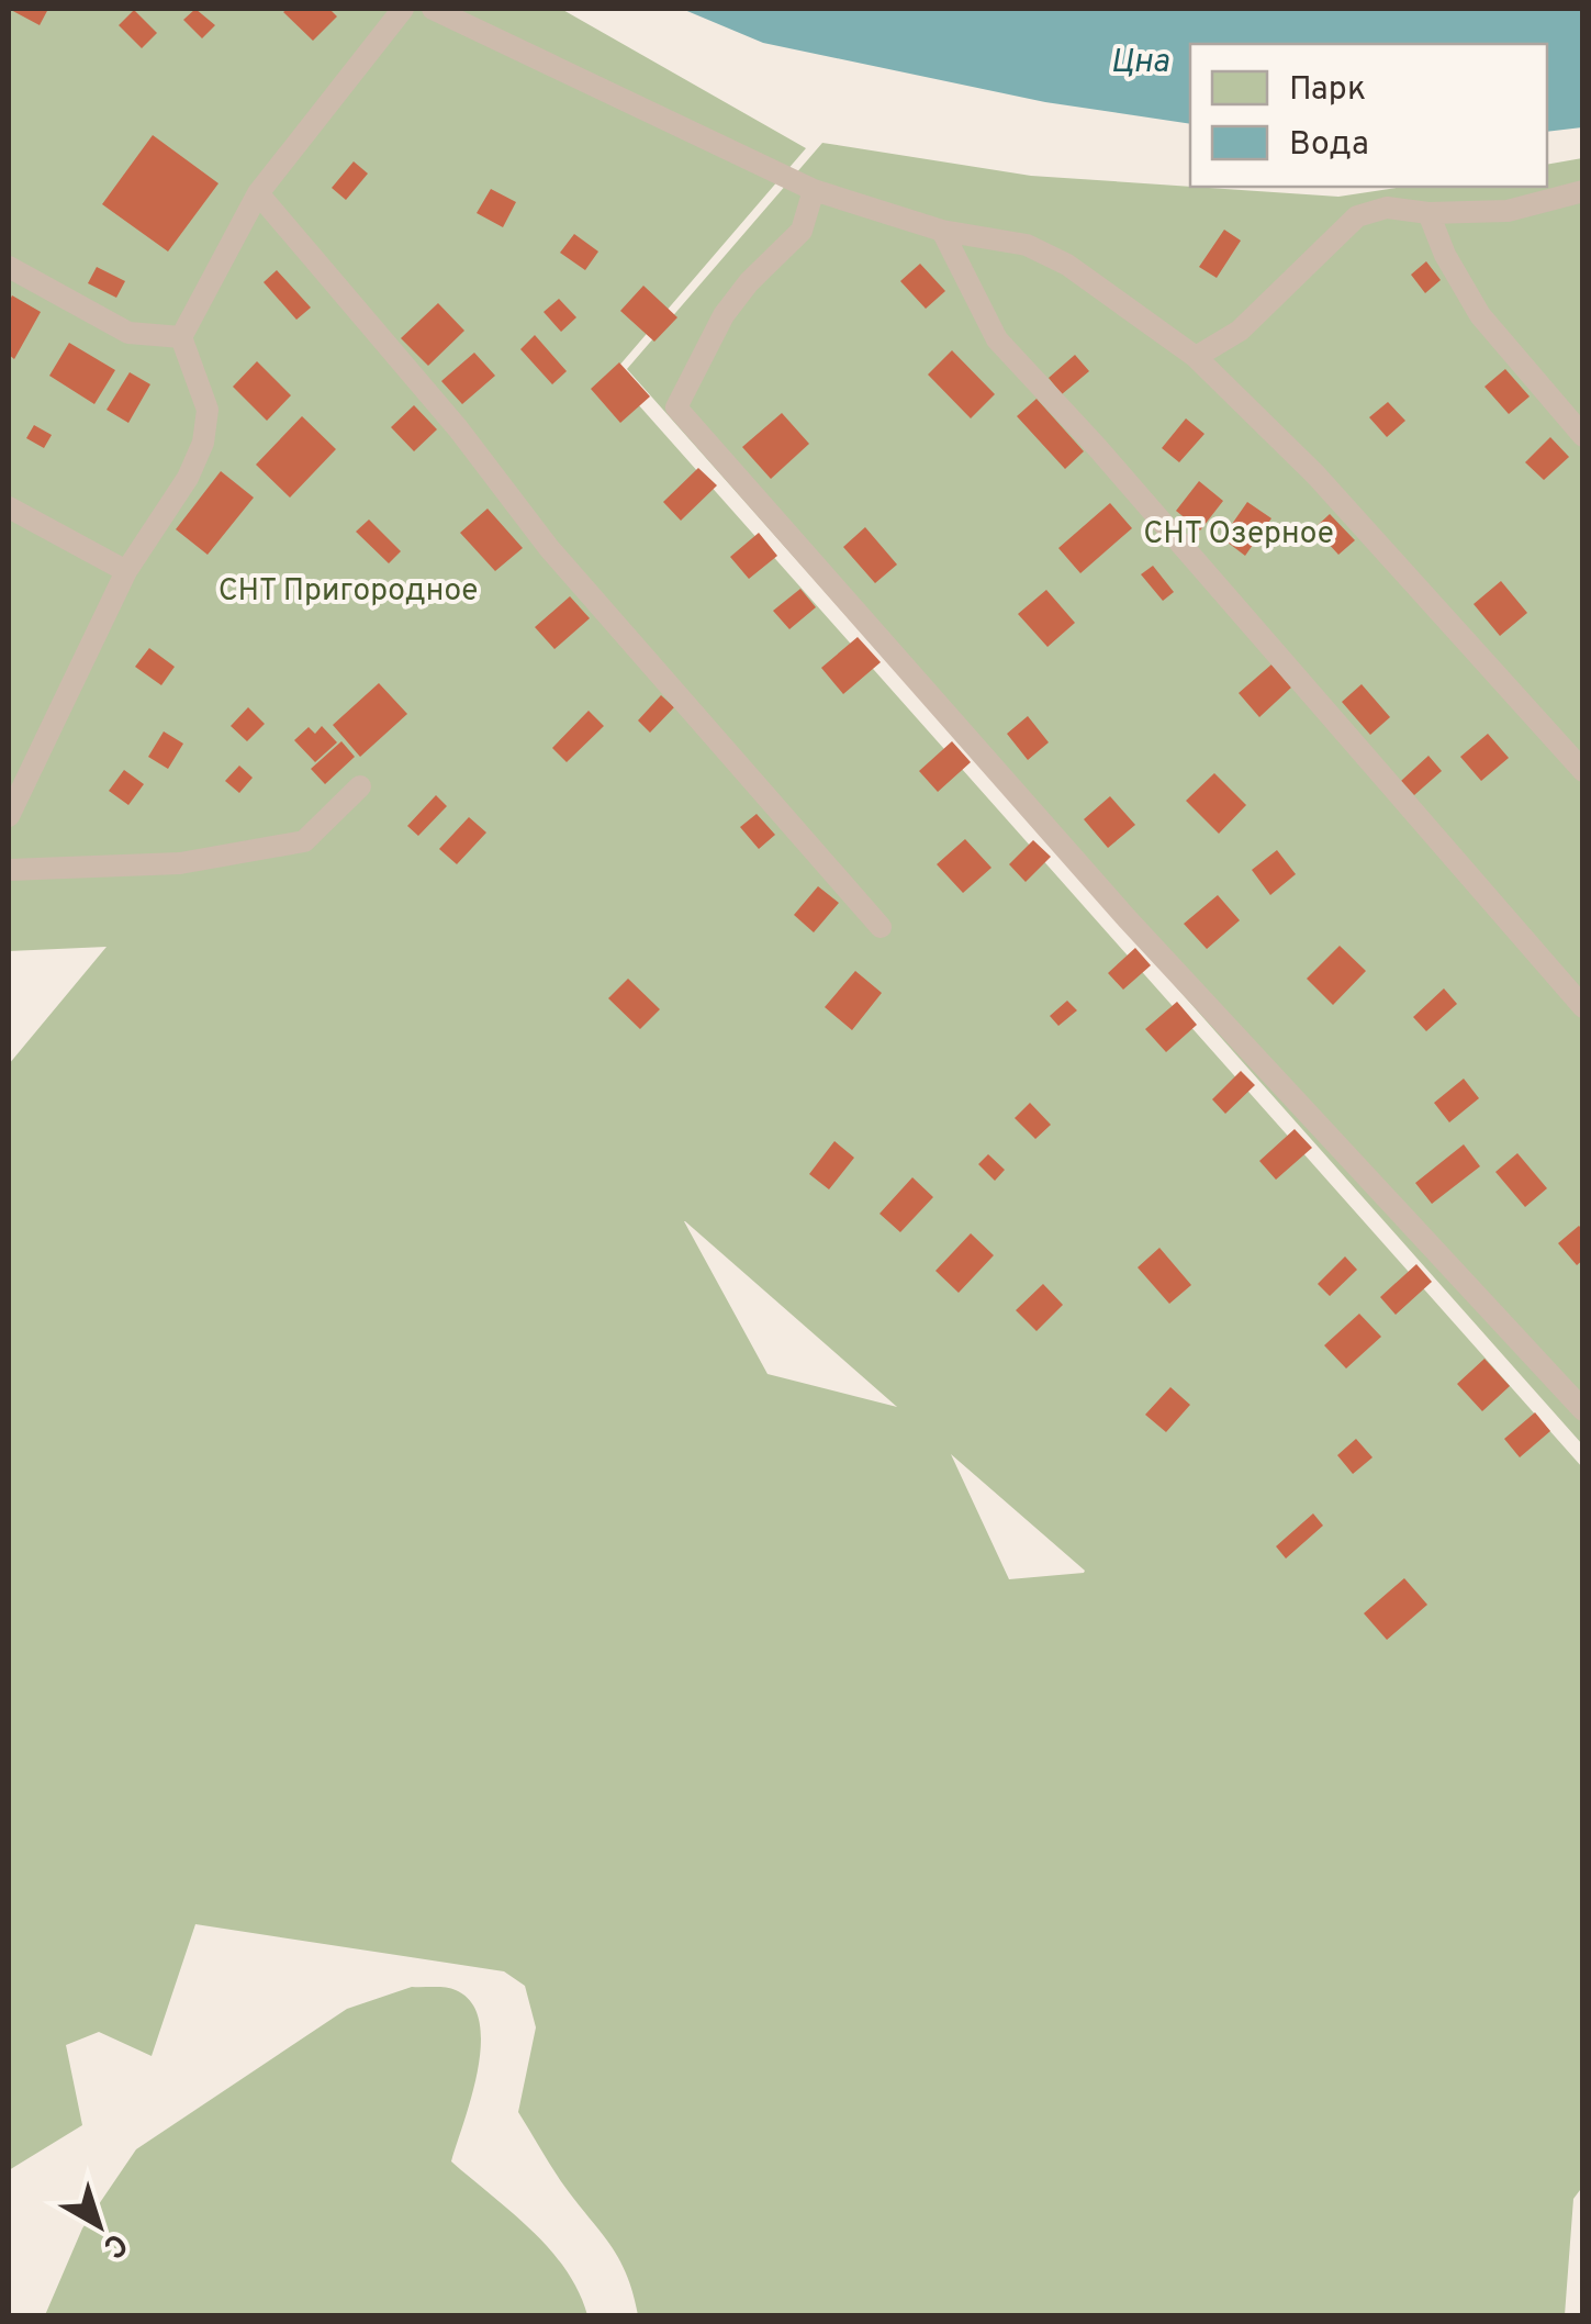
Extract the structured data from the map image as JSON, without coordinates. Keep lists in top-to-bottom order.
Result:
{
  "water": ["Цна"],
  "parks": ["СНТ Озерное", "СНТ Пригородное"],
  "legend": ["Парк", "Вода"],
  "north": "bottom right"
}
